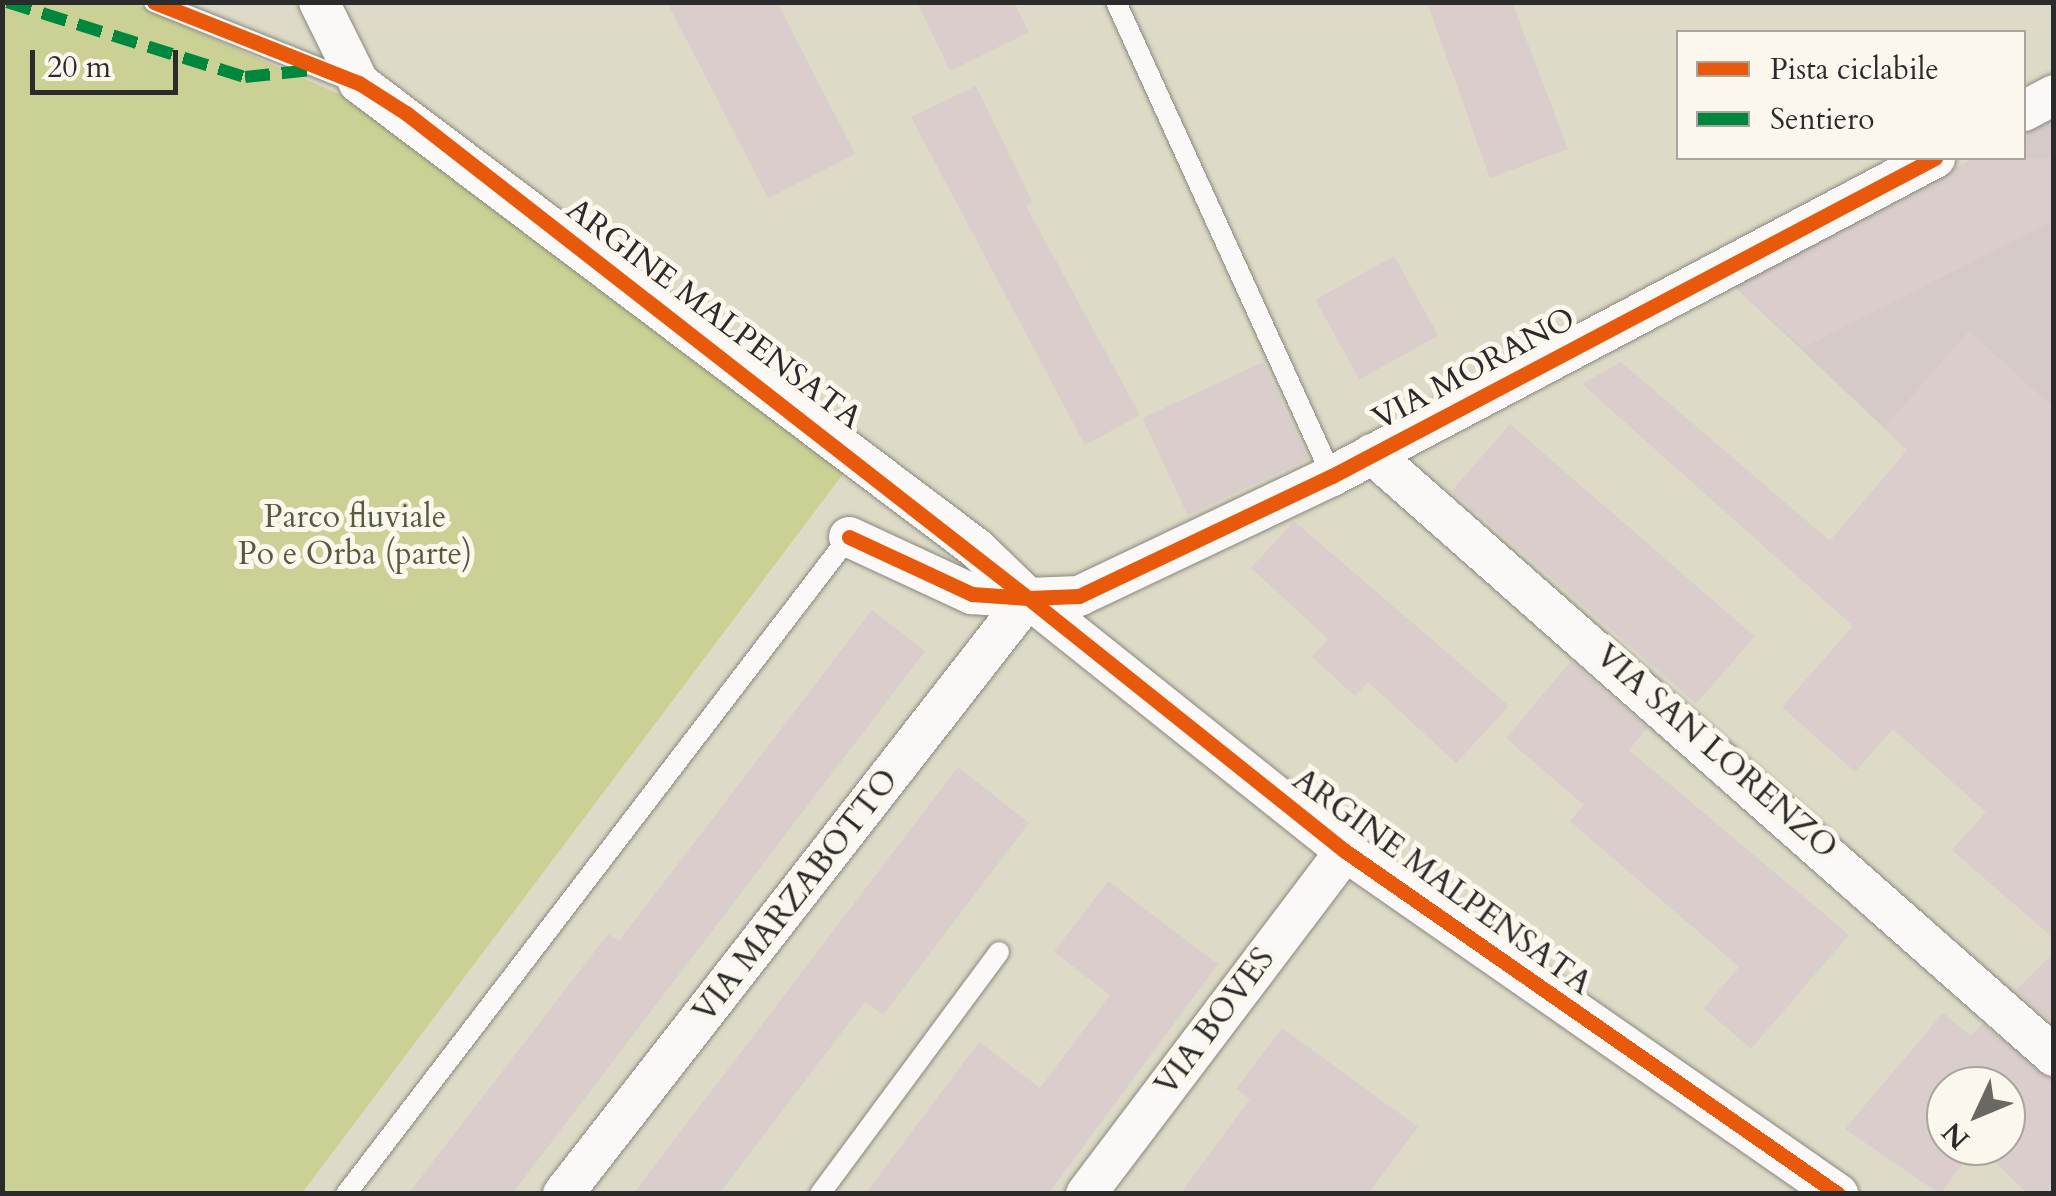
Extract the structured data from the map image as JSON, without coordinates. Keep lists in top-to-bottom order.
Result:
{
  "streets": {
    "street": [
      "ARGINE MALPENSATA",
      "VIA MORANO",
      "VIA SAN LORENZO",
      "VIA MARZABOTTO",
      "VIA BOVES"
    ]
  },
  "crossings": [
    ["ARGINE MALPENSATA", "VIA MORANO"],
    ["ARGINE MALPENSATA", "VIA MARZABOTTO"],
    ["ARGINE MALPENSATA", "VIA BOVES"],
    ["VIA MORANO", "VIA SAN LORENZO"],
    ["VIA MORANO", "VIA MARZABOTTO"]
  ],
  "parks": ["Parco fluviale Po e Orba (parte)"],
  "legend": ["Pista ciclabile", "Sentiero"],
  "scale_bar": "20 m",
  "north": "bottom left"
}
